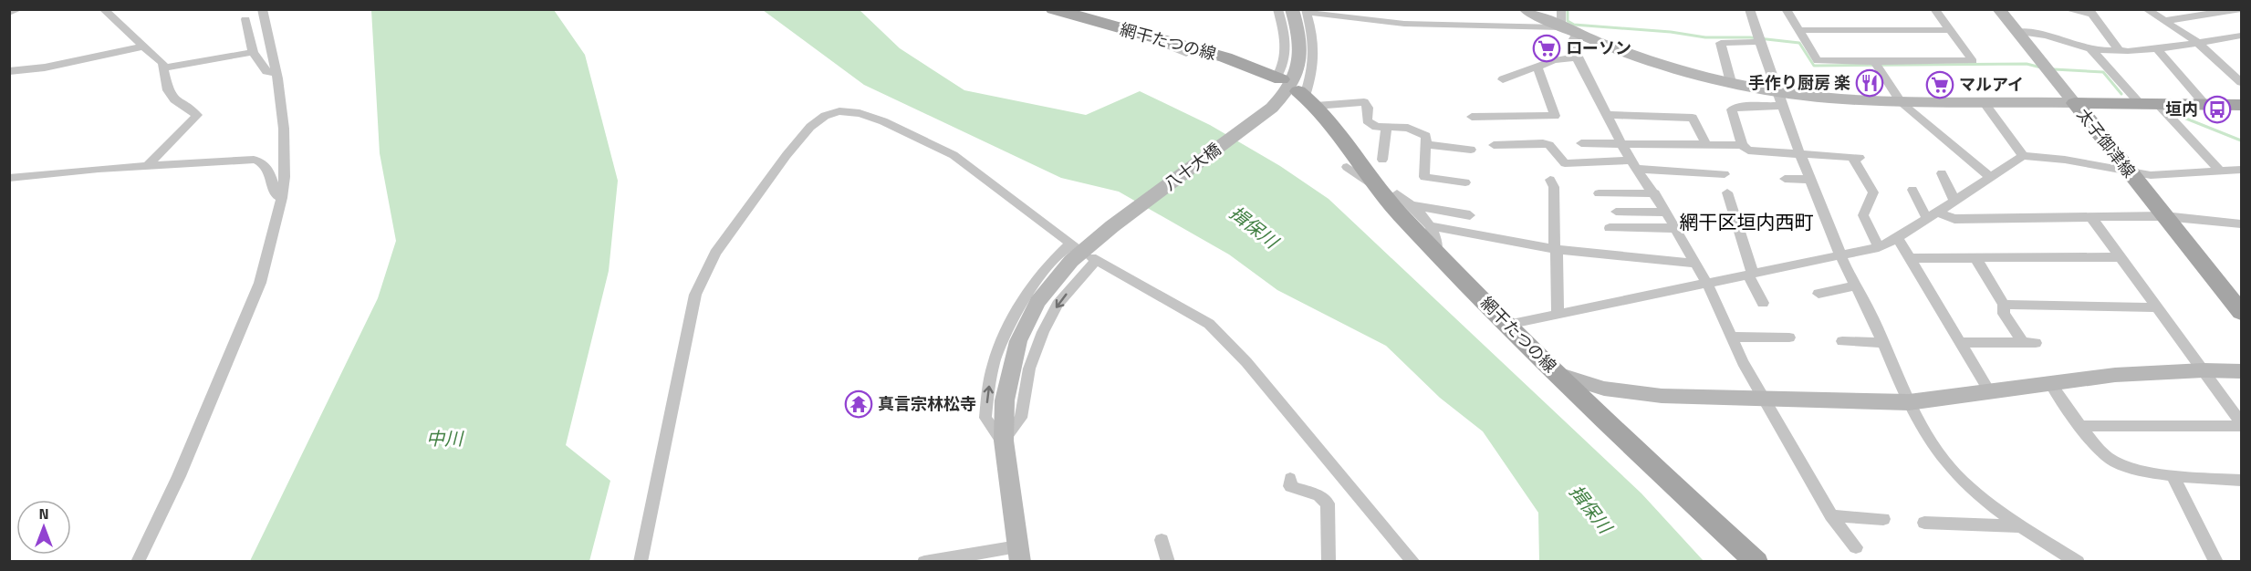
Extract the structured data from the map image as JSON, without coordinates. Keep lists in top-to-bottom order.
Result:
{
  "streets": {
    "main road": ["網干たつの線", "太子御津線"],
    "street": ["八十大橋"]
  },
  "districts": ["網干区垣内西町"],
  "water": ["揖保川", "中川"],
  "places": {
    "supermarket": ["ローソン", "マルアイ"],
    "restaurant": ["手作り厨房 楽"],
    "bus stop": ["垣内"],
    "temple": ["真言宗林松寺"]
  },
  "north": "top"
}
